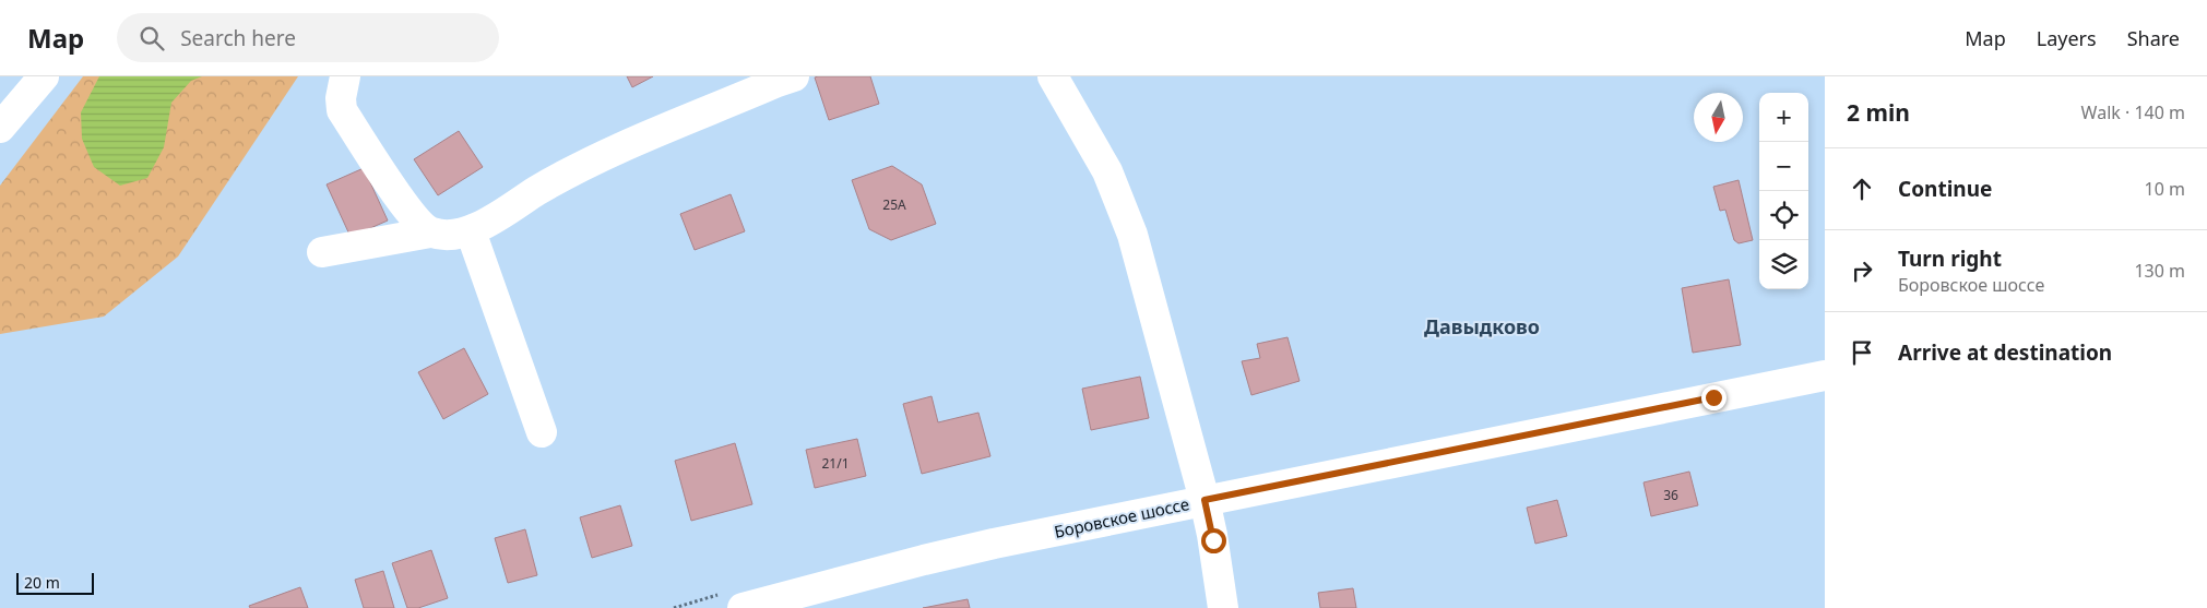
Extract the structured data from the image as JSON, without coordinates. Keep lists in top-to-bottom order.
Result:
{
  "streets": {
    "street": ["Боровское шоссе"]
  },
  "districts": ["Давыдково"],
  "house_numbers": ["25А", "21/1", "36"],
  "scale_bar": "20 m",
  "north": "bottom",
  "page": {
    "header": "Map",
    "search": "Search here",
    "nav": ["Map", "Layers", "Share"],
    "heading": ["2 min", "Walk · 140 m"],
    "map_buttons": ["+", "−"],
    "list": [
      ["Continue", "10 m"],
      ["Turn right", "Боровское шоссе", "130 m"],
      "Arrive at destination"
    ],
    "scale": "20 m"
  }
}
